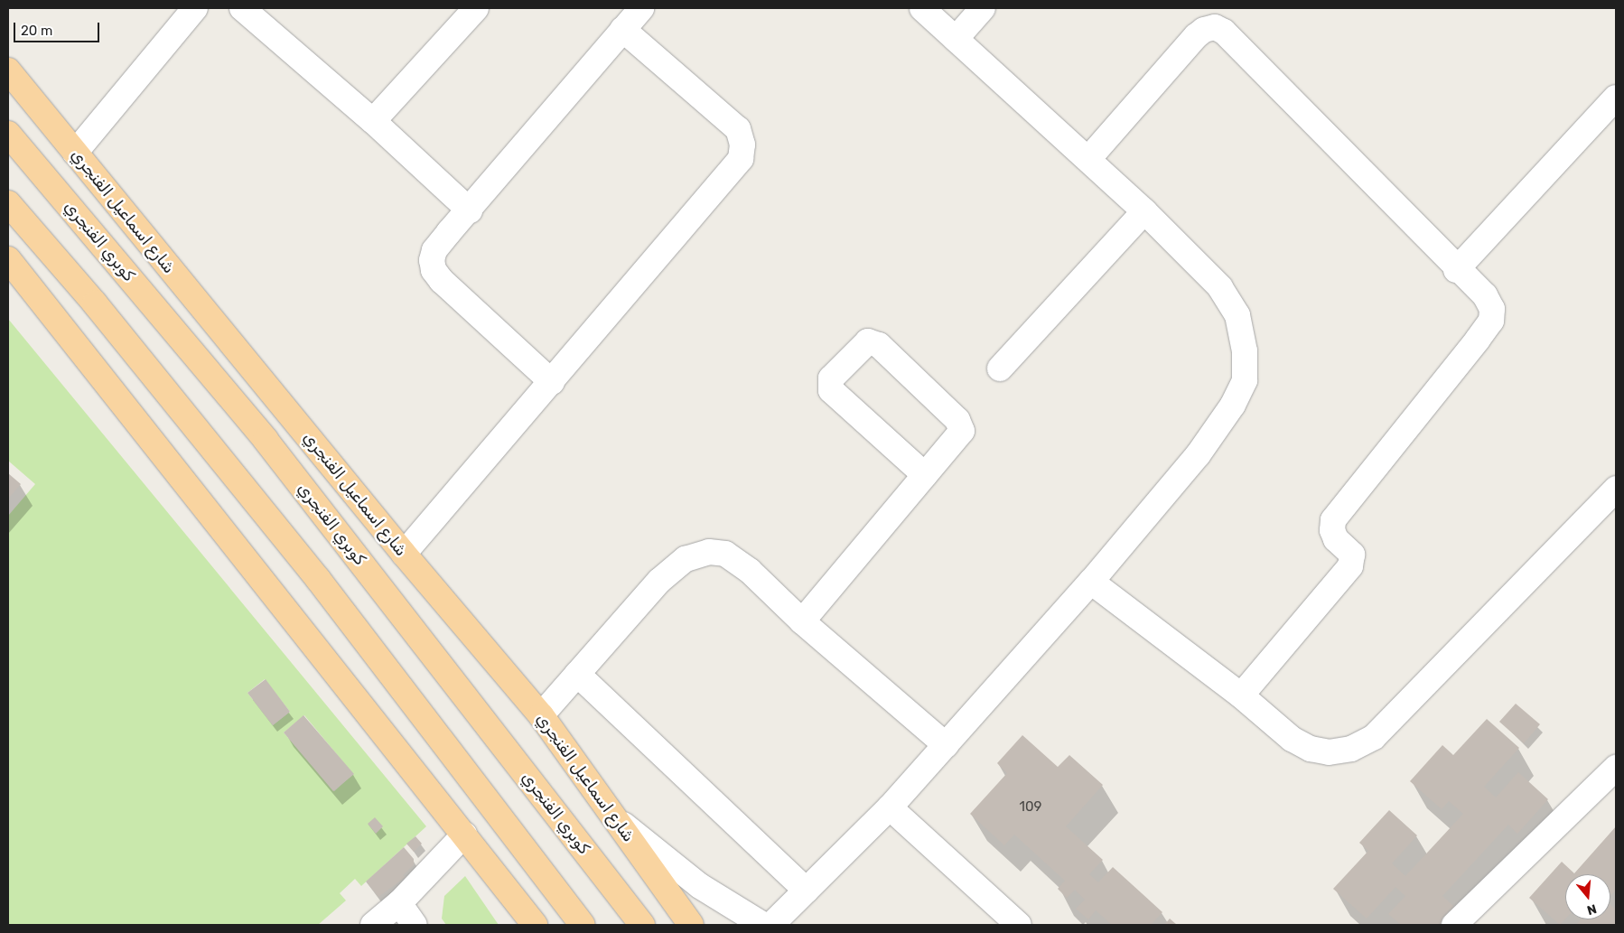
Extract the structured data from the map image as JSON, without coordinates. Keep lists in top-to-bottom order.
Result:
{
  "streets": {
    "main road": ["شارع اسماعيل الفنجري", "كوبري الفنجري"]
  },
  "house_numbers": ["109"],
  "scale_bar": "20 m",
  "north": "bottom"
}
